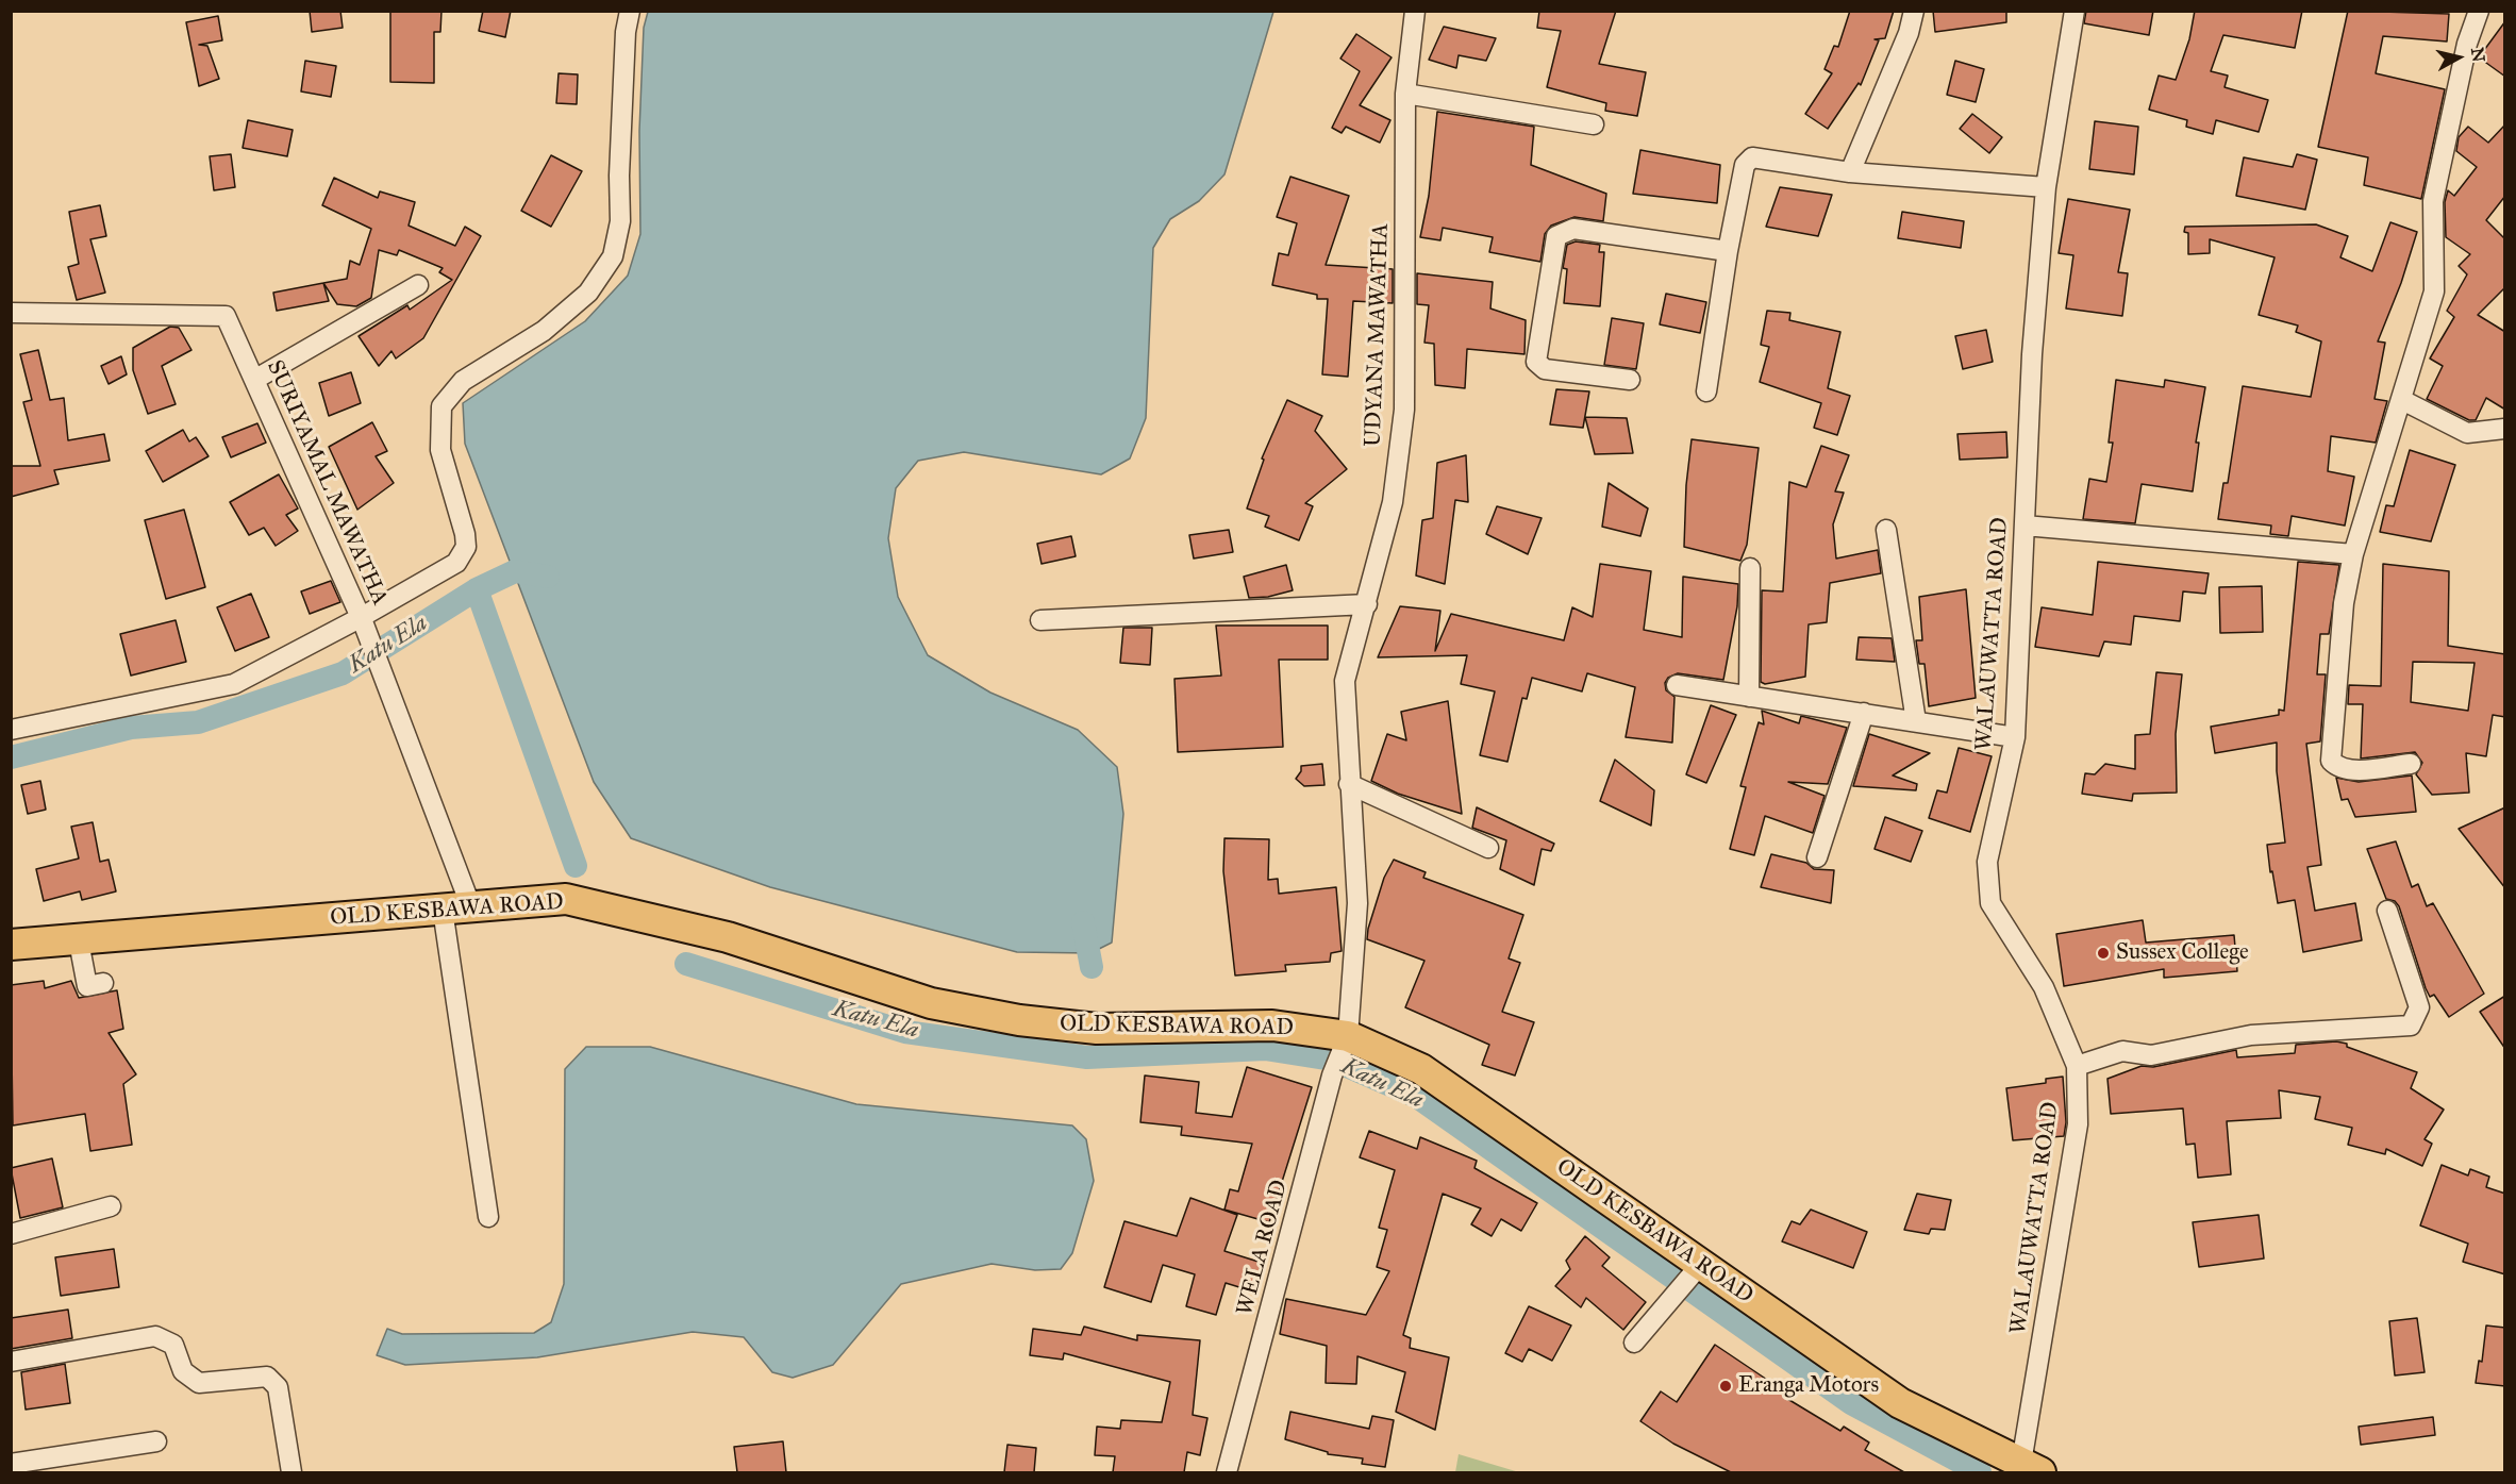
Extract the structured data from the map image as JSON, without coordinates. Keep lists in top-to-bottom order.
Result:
{
  "streets": {
    "main road": ["OLD KESBAWA ROAD"],
    "street": [
      "UDYANA MAWATHA",
      "SURIYAMAL MAWATHA",
      "WALAUWATTA ROAD",
      "WELA ROAD"
    ]
  },
  "crossings": [
    ["UDYANA MAWATHA", "OLD KESBAWA ROAD"],
    ["UDYANA MAWATHA", "WELA ROAD"],
    ["SURIYAMAL MAWATHA", "OLD KESBAWA ROAD"],
    ["WALAUWATTA ROAD", "OLD KESBAWA ROAD"],
    ["OLD KESBAWA ROAD", "WELA ROAD"]
  ],
  "water": ["Katu Ela"],
  "places": ["Sussex College", "Eranga Motors"],
  "north": "right"
}
